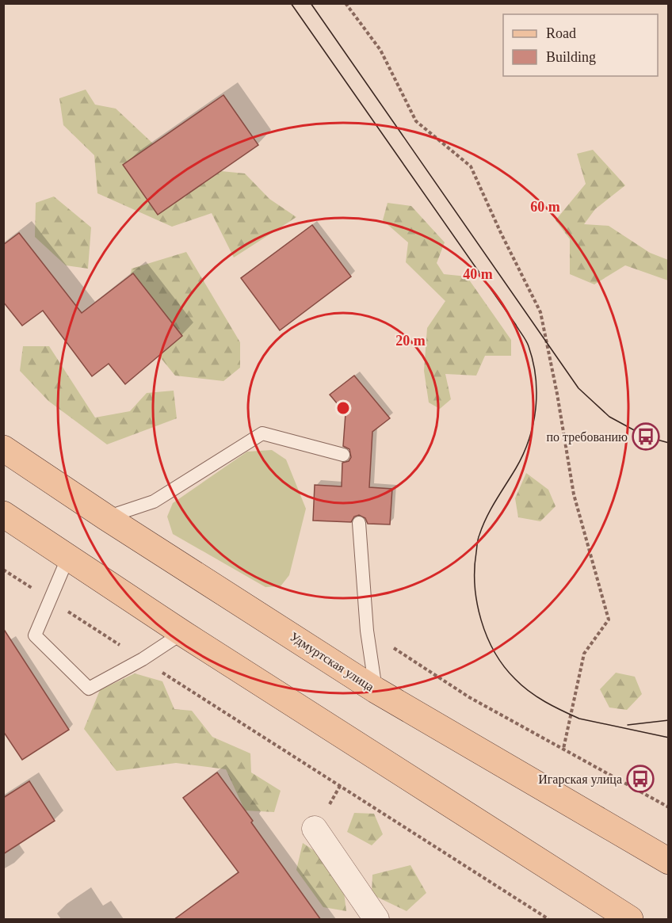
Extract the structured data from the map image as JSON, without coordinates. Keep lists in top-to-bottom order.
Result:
{
  "streets": {
    "main road": ["Удмуртская улица"]
  },
  "places": {
    "bus stop": ["по требованию", "Игарская улица"]
  },
  "legend": ["Road", "Building"],
  "rings": ["60 m", "40 m", "20 m"]
}
